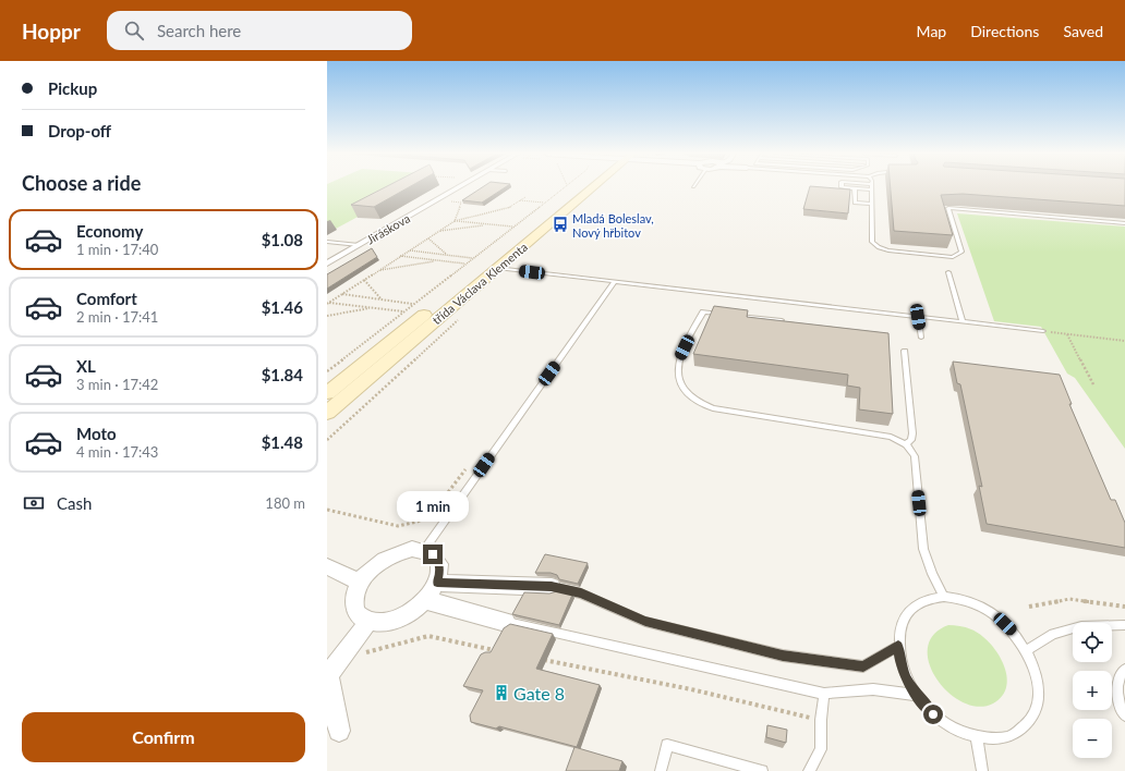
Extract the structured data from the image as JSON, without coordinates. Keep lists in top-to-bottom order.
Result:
{
  "streets": {
    "street": ["Jiráskova", "třída Václava Klementa"]
  },
  "places": {
    "bus stop": ["Mladá Boleslav, Nový hřbitov"],
    "building": ["Gate 8"]
  },
  "page": {
    "header": "Hoppr",
    "search": "Search here",
    "nav": ["Map", "Directions", "Saved"],
    "banner": ["Pickup", "Drop-off"],
    "heading": "Choose a ride",
    "list": [
      {
        "name": "Economy",
        "note": "1 min · 17:40",
        "value": "$1.08"
      },
      {
        "name": "Comfort",
        "note": "2 min · 17:41",
        "value": "$1.46"
      },
      {
        "name": "XL",
        "note": "3 min · 17:42",
        "value": "$1.84"
      },
      {
        "name": "Moto",
        "note": "4 min · 17:43",
        "value": "$1.48"
      }
    ],
    "pay": ["Cash", "180 m"],
    "bubble": "1 min",
    "map_buttons": ["+", "−"],
    "buttons": "Confirm"
  }
}
